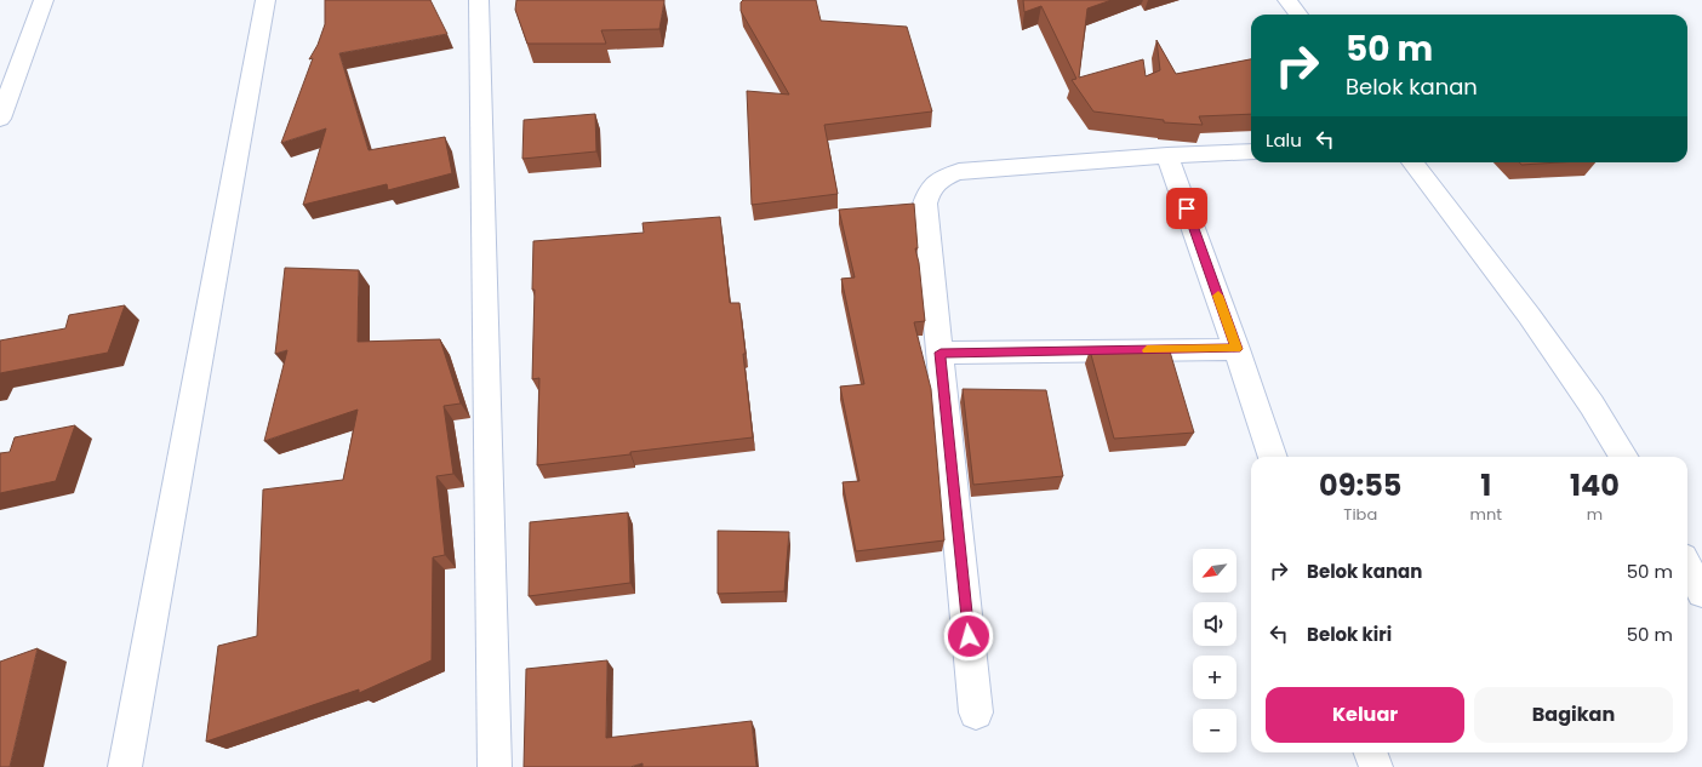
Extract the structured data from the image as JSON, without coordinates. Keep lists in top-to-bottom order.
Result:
{
  "north": "bottom left",
  "page": {
    "turn": ["50 m", "Belok kanan"],
    "then": "Lalu",
    "eta": [
      "09:55",
      "Tiba",
      "1",
      "mnt",
      "140",
      "m"
    ],
    "list": [
      {
        "name": "Belok kanan",
        "value": "50 m"
      },
      {
        "name": "Belok kiri",
        "value": "50 m"
      }
    ],
    "map_buttons": ["+", "−"],
    "buttons": ["Keluar", "Bagikan"]
  }
}
